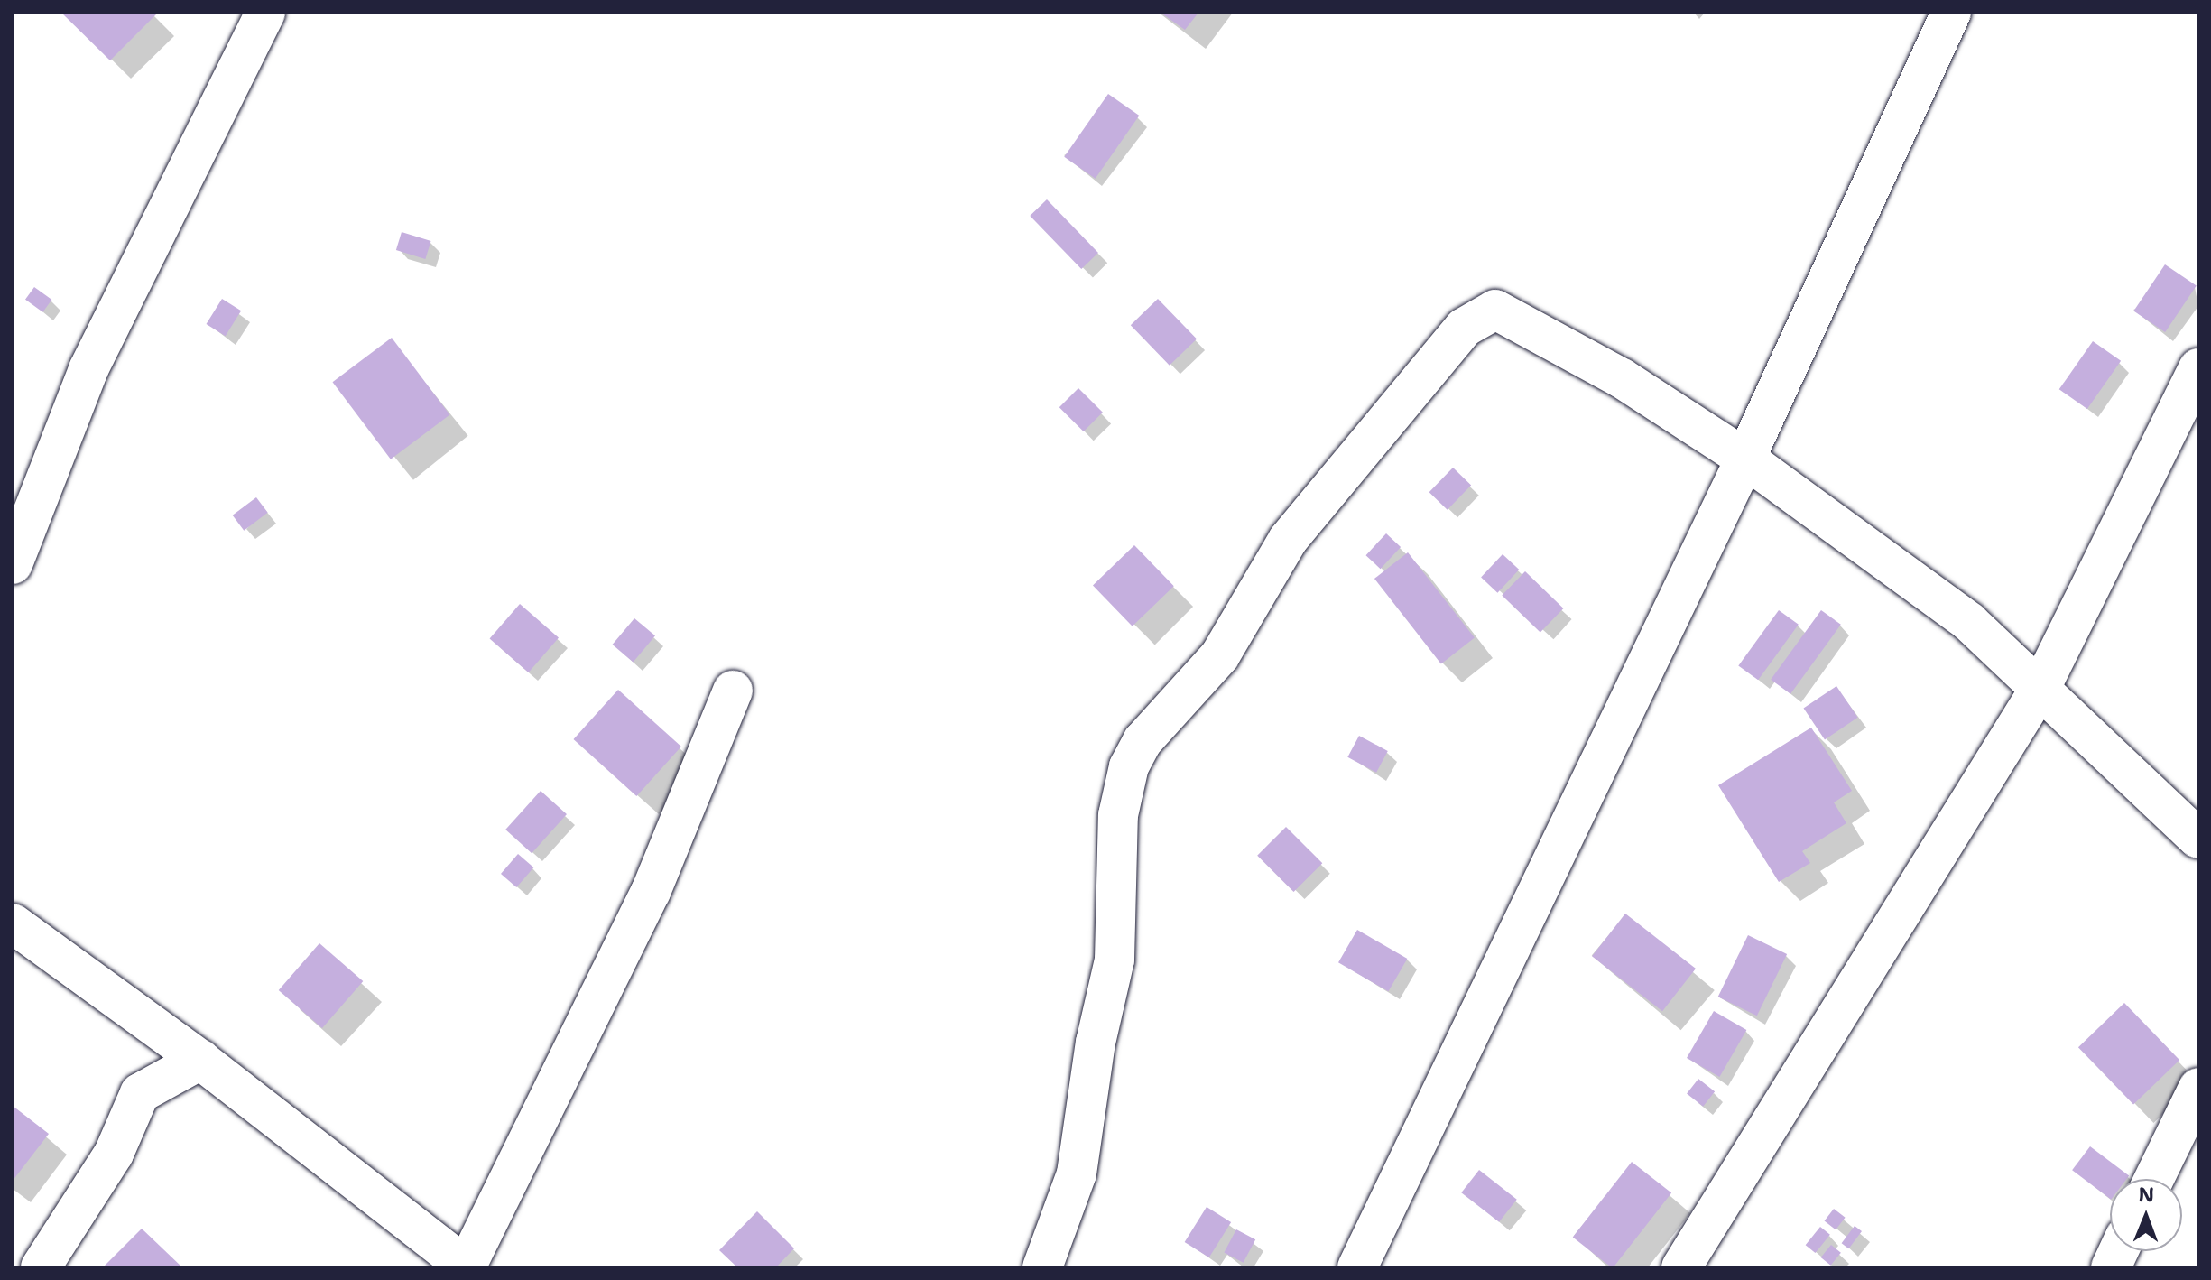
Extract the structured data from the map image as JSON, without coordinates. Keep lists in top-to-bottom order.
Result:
{
  "north": "top"
}
